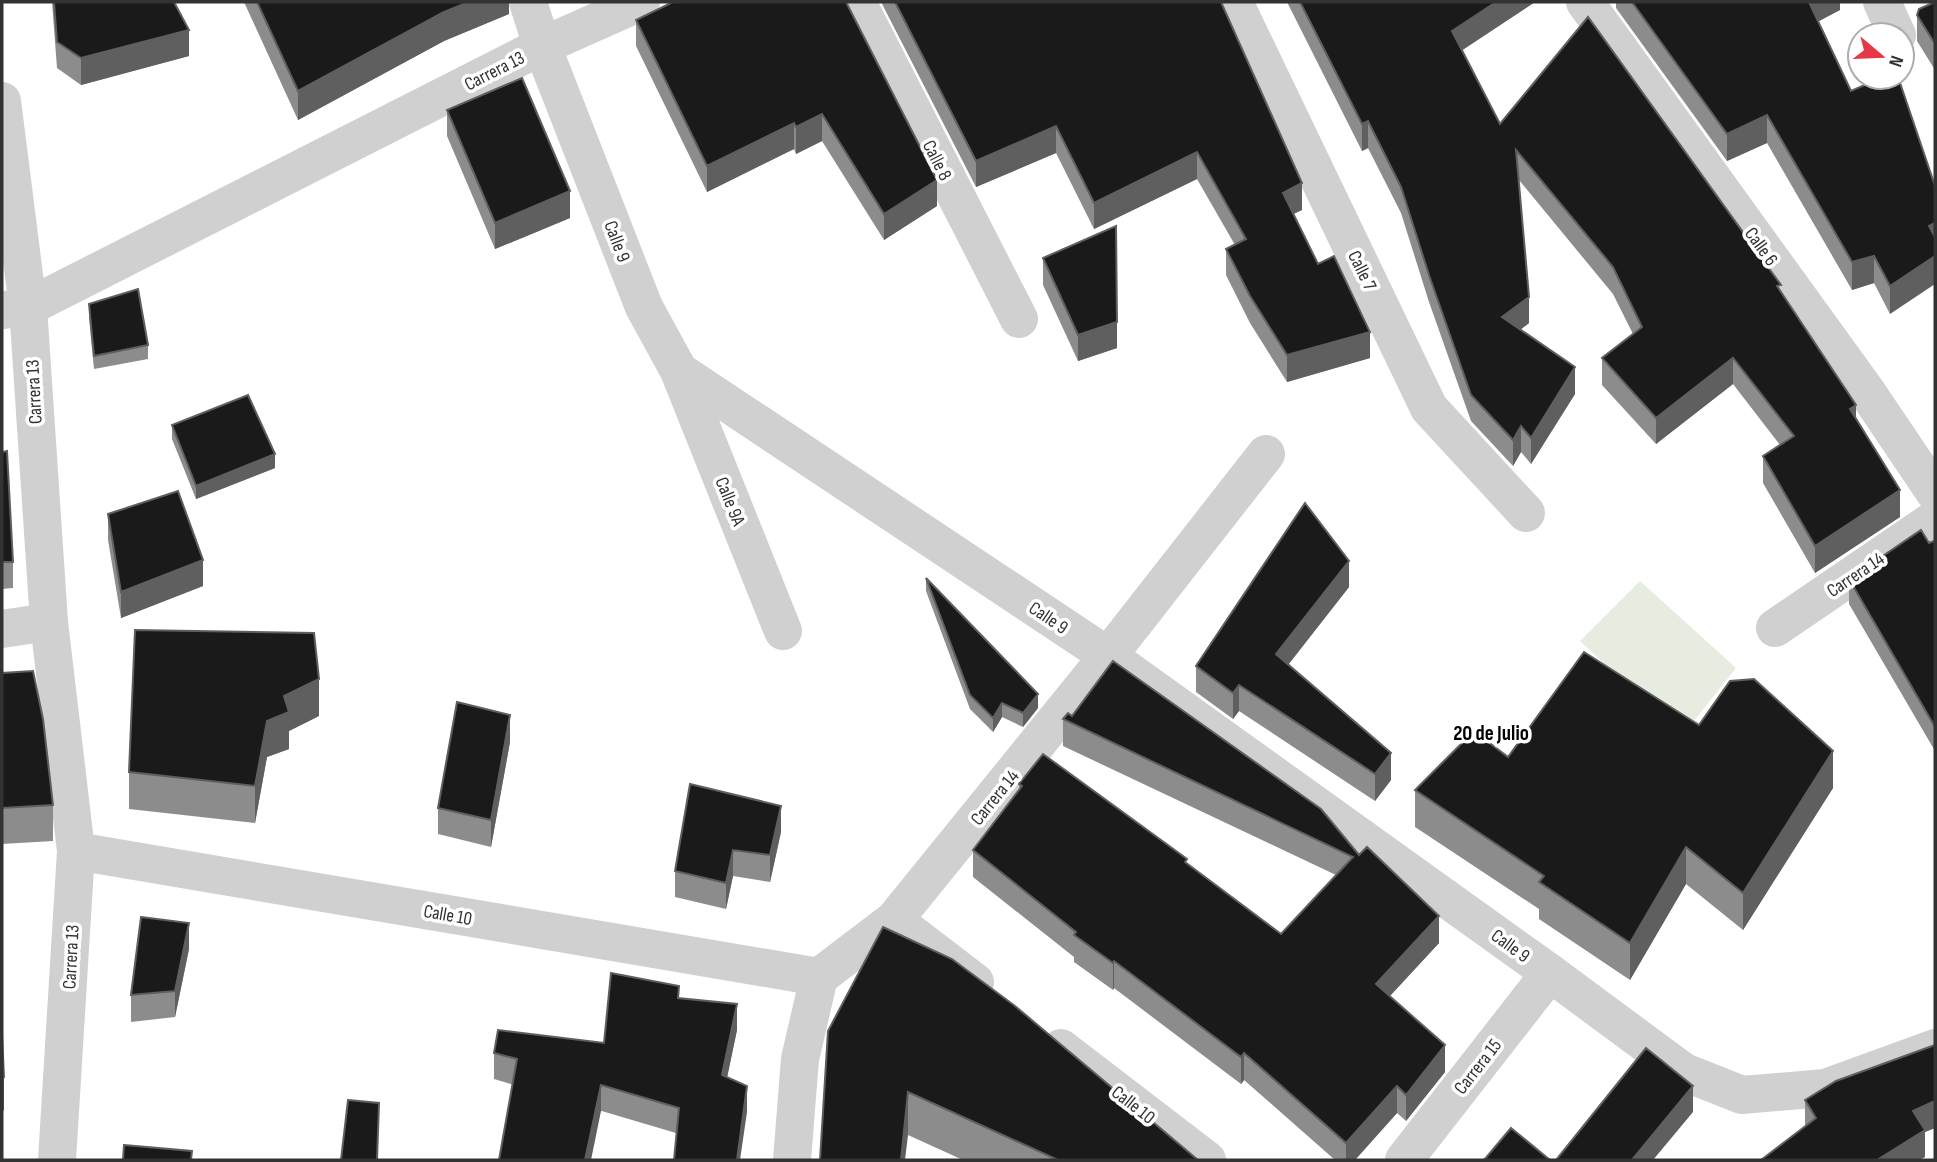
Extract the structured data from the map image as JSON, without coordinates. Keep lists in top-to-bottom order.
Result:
{
  "streets": {
    "street": [
      "Carrera 13",
      "Calle 8",
      "Calle 9",
      "Calle 6",
      "Calle 7",
      "Calle 9A",
      "Carrera 14",
      "Calle 10",
      "Carrera 15"
    ]
  },
  "crossings": [
    ["Carrera 13", "Calle 9"],
    ["Carrera 13", "Calle 10"],
    ["Calle 9", "Calle 9A"],
    ["Calle 9", "Carrera 14"],
    ["Calle 9", "Carrera 15"],
    ["Carrera 14", "Calle 10"]
  ],
  "districts": ["20 de Julio"],
  "north": "right"
}
